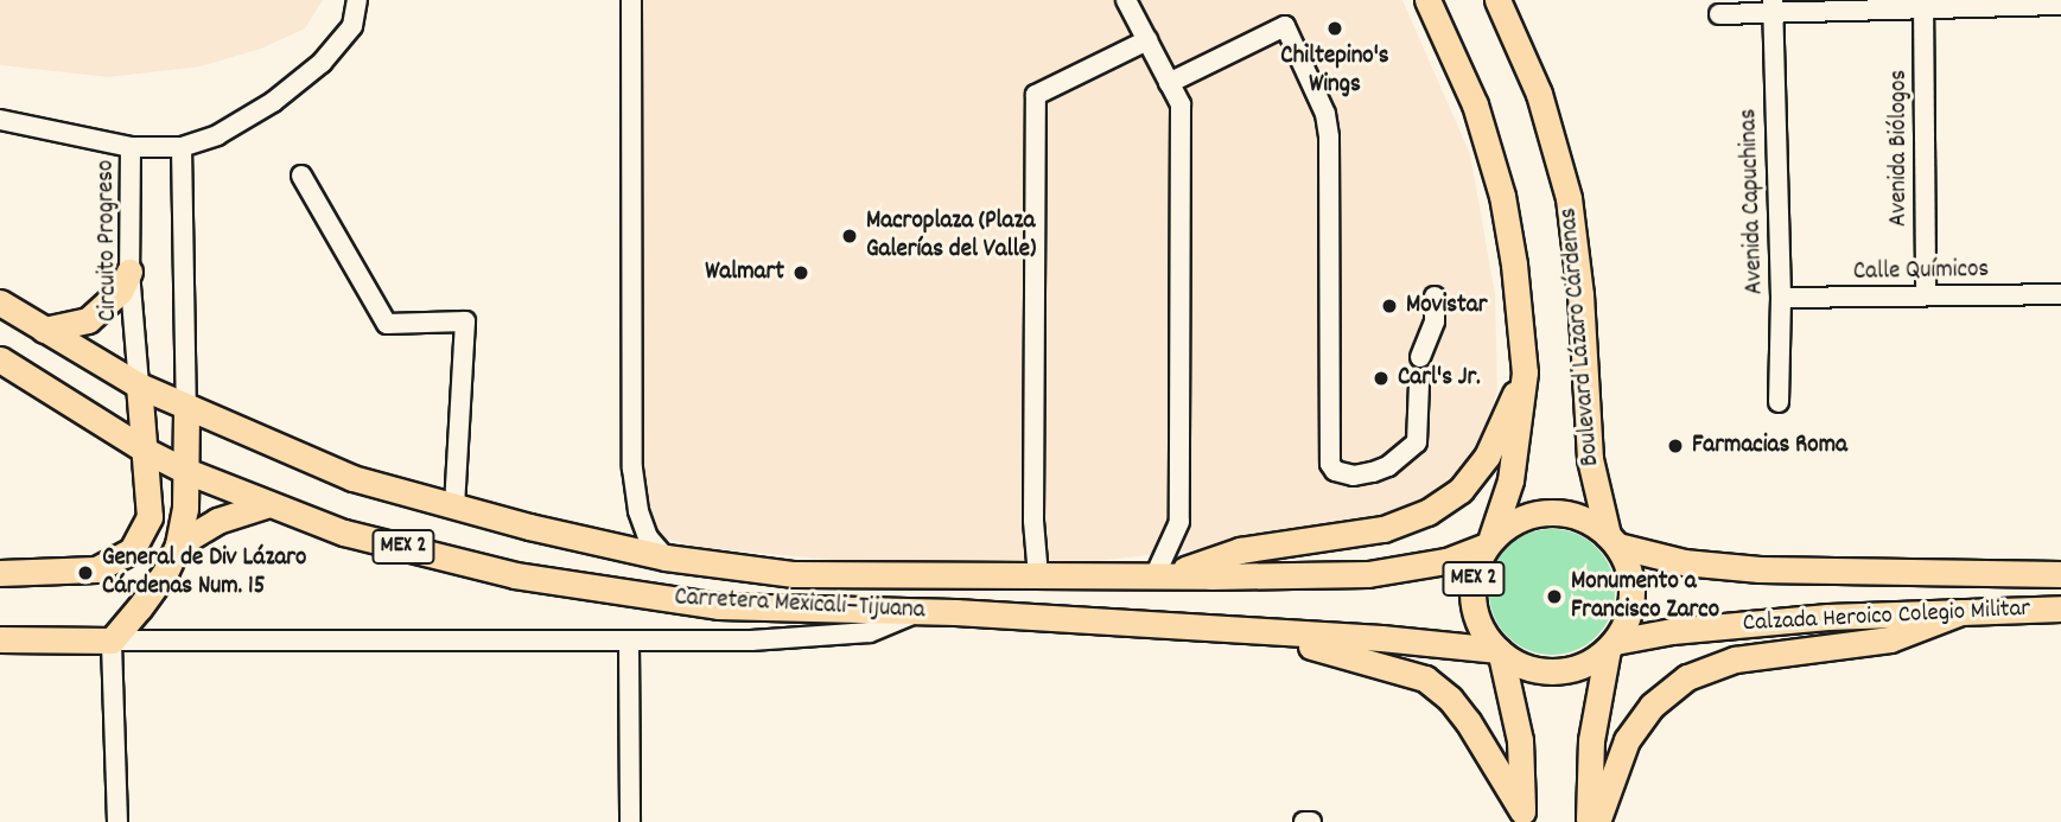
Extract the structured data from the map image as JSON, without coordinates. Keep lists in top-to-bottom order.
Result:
{
  "streets": {
    "main road": [
      "Boulevard Lázaro Cárdenas",
      "MEX 2",
      "Carretera Mexicali–Tijuana",
      "Calzada Heroico Colegio Militar"
    ],
    "street": [
      "Avenida Biólogos",
      "Avenida Capuchinas",
      "Circuito Progreso",
      "Calle Químicos"
    ]
  },
  "crossings": [
    ["Avenida Biólogos", "Calle Químicos"],
    ["Avenida Capuchinas", "Calle Químicos"],
    ["Circuito Progreso", "Carretera Mexicali–Tijuana"],
    ["Boulevard Lázaro Cárdenas", "MEX 2"],
    ["Boulevard Lázaro Cárdenas", "Carretera Mexicali–Tijuana"],
    ["Boulevard Lázaro Cárdenas", "Calzada Heroico Colegio Militar"],
    ["MEX 2", "Carretera Mexicali–Tijuana"],
    ["MEX 2", "Calzada Heroico Colegio Militar"],
    ["Carretera Mexicali–Tijuana", "Calzada Heroico Colegio Militar"]
  ],
  "places": [
    "Chiltepino's Wings",
    "Macroplaza (Plaza Galerías del Valle)",
    "Walmart",
    "Movistar",
    "Carl's Jr.",
    "Farmacias Roma",
    "General de Div Lázaro Cárdenas Num. 15",
    "Monumento a Francisco Zarco"
  ]
}
